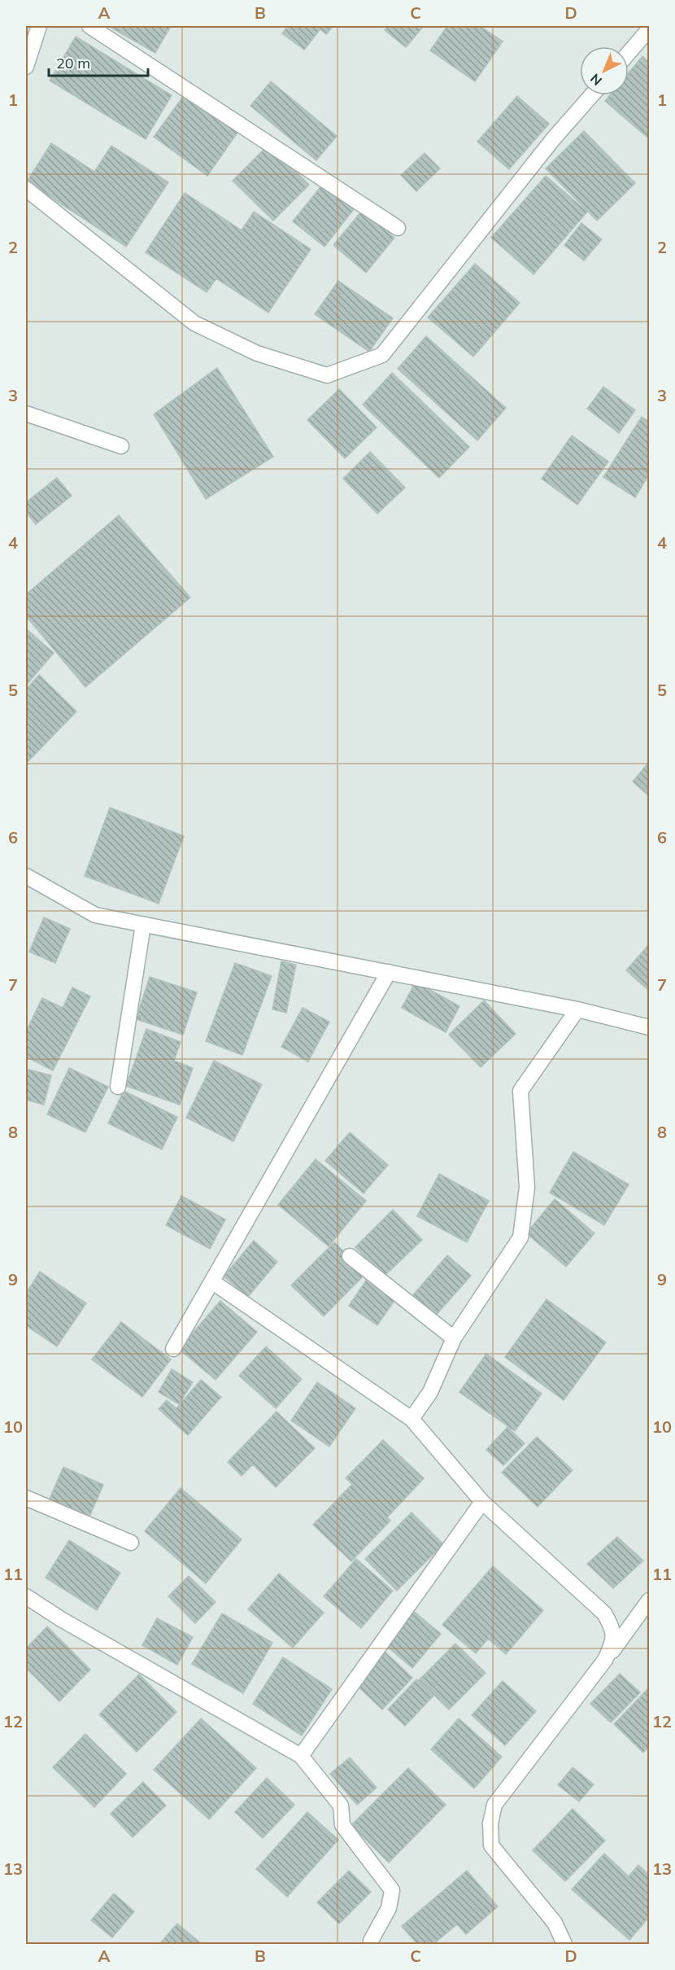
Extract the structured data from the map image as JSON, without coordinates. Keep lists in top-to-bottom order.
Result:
{
  "scale_bar": "20 m",
  "north": "bottom left",
  "grid": {
    "columns": [
      "A",
      "B",
      "C",
      "D"
    ],
    "rows": [
      "1",
      "2",
      "3",
      "4",
      "5",
      "6",
      "7",
      "8",
      "9",
      "10",
      "11",
      "12",
      "13"
    ]
  }
}
